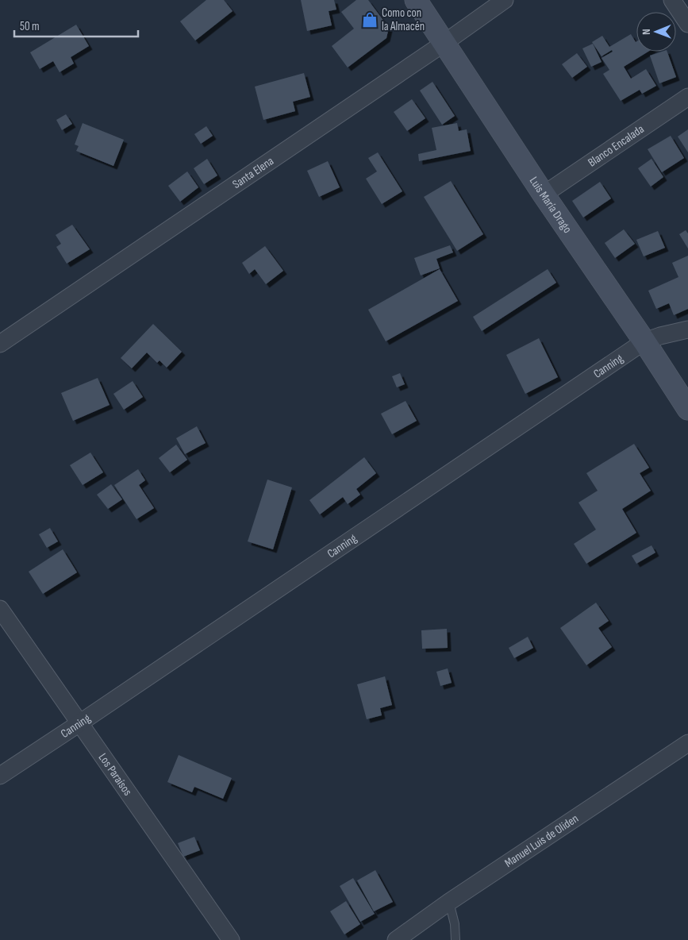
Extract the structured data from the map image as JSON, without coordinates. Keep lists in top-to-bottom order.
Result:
{
  "streets": {
    "main road": ["Luis María Drago"],
    "street": [
      "Blanco Encalada",
      "Santa Elena",
      "Canning",
      "Los Paraísos",
      "Manuel Luis de Oliden"
    ]
  },
  "crossings": [
    ["Blanco Encalada", "Luis María Drago"],
    ["Santa Elena", "Luis María Drago"],
    ["Luis María Drago", "Canning"],
    ["Canning", "Los Paraísos"]
  ],
  "places": {
    "shop": ["Como con la Almacén"]
  },
  "scale_bar": "50 m",
  "north": "left"
}
